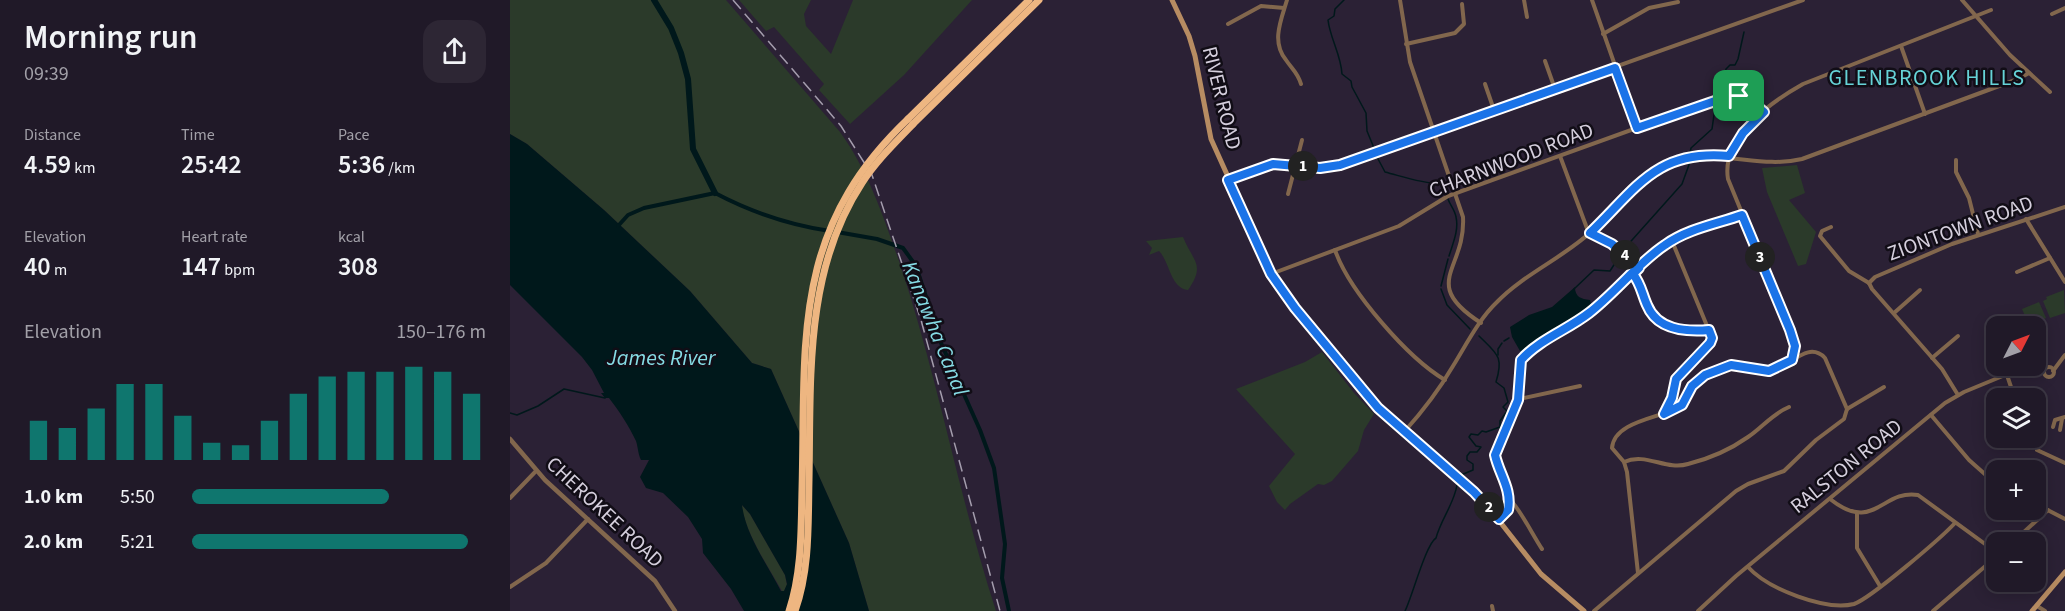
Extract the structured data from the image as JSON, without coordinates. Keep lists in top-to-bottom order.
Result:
{
  "streets": {
    "main road": ["RIVER ROAD"],
    "street": [
      "CHARNWOOD ROAD",
      "ZIONTOWN ROAD",
      "RALSTON ROAD",
      "CHEROKEE ROAD"
    ]
  },
  "crossings": [
    ["RIVER ROAD", "CHARNWOOD ROAD"]
  ],
  "districts": ["GLENBROOK HILLS"],
  "water": ["Kanawha Canal", "James River"],
  "north": "top right",
  "page": {
    "heading": ["Morning run", "09:39"],
    "stats": [
      ["Distance", "4.59 km"],
      ["Time", "25:42"],
      ["Pace", "5:36 /km"],
      ["Elevation", "40 m"],
      ["Heart rate", "147 bpm"],
      ["kcal", "308"]
    ],
    "pins": [
      "1",
      "4",
      "3",
      "2"
    ],
    "chart": ["Elevation", "150–176 m"],
    "map_buttons": ["+", "−"],
    "list": [
      {
        "name": "1.0 km",
        "note": "5:50"
      },
      {
        "name": "2.0 km",
        "note": "5:21"
      }
    ]
  }
}
